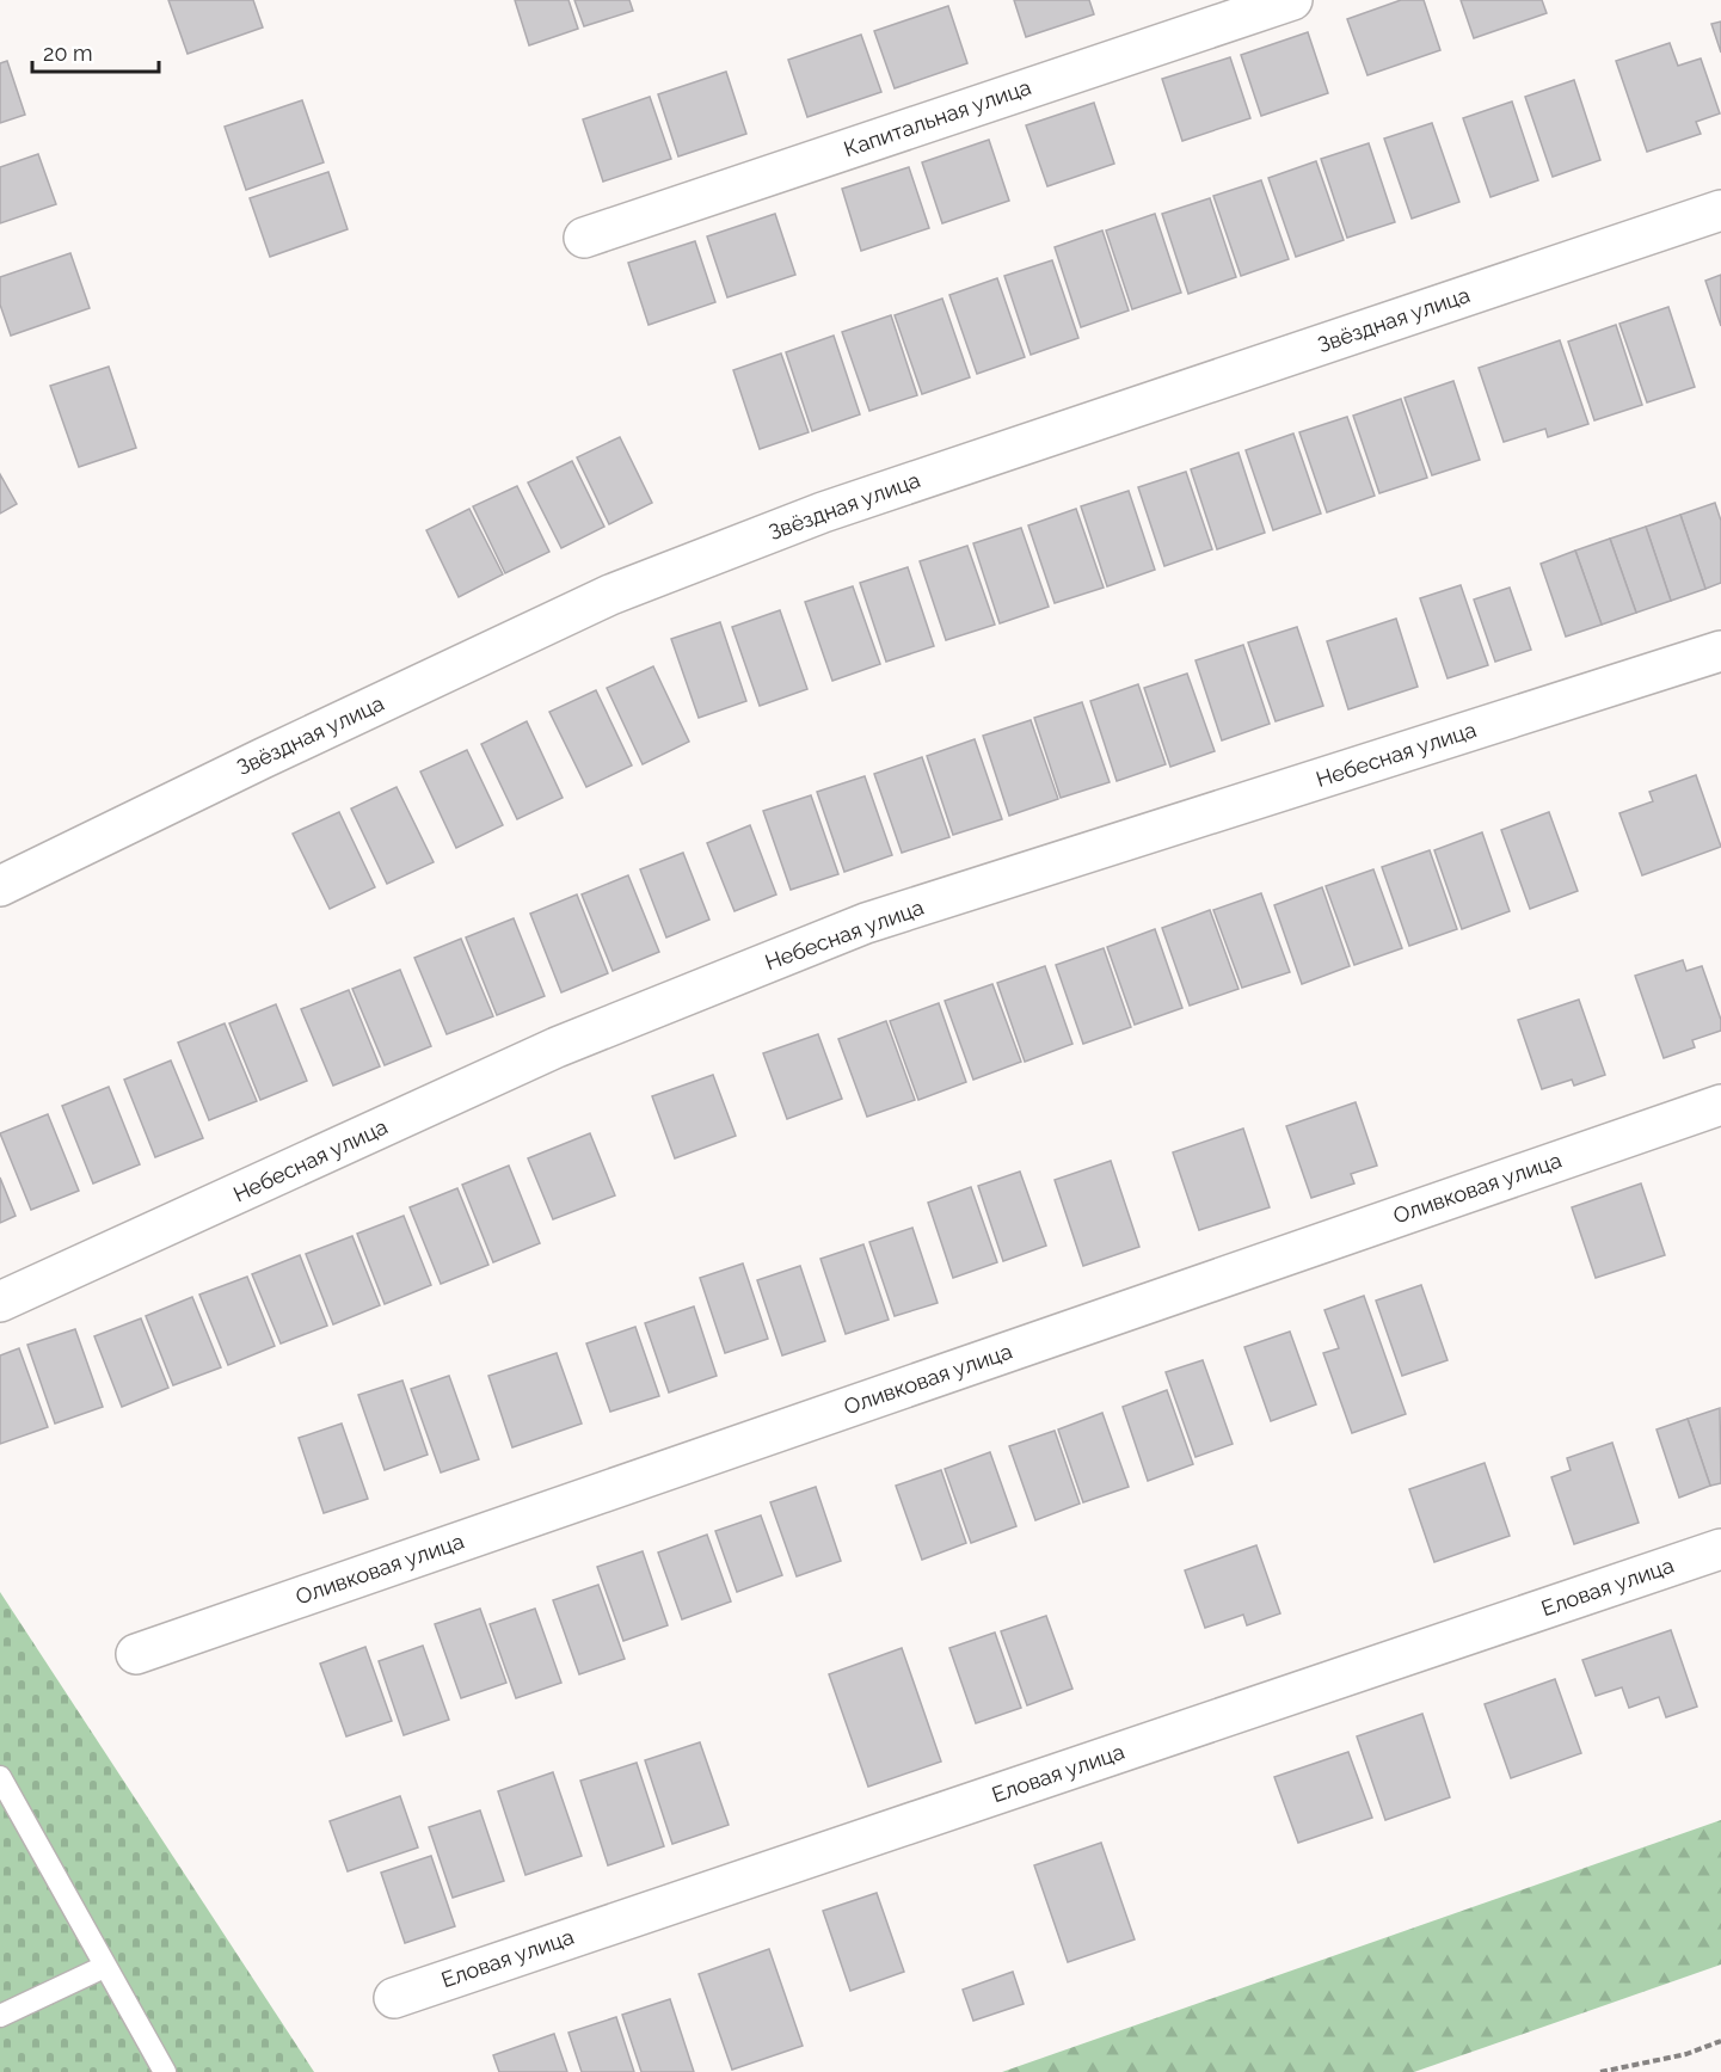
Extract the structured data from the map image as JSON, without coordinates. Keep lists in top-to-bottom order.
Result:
{
  "streets": {
    "street": [
      "Капитальная улица",
      "Звёздная улица",
      "Небесная улица",
      "Оливковая улица",
      "Еловая улица"
    ]
  },
  "scale_bar": "20 m"
}
